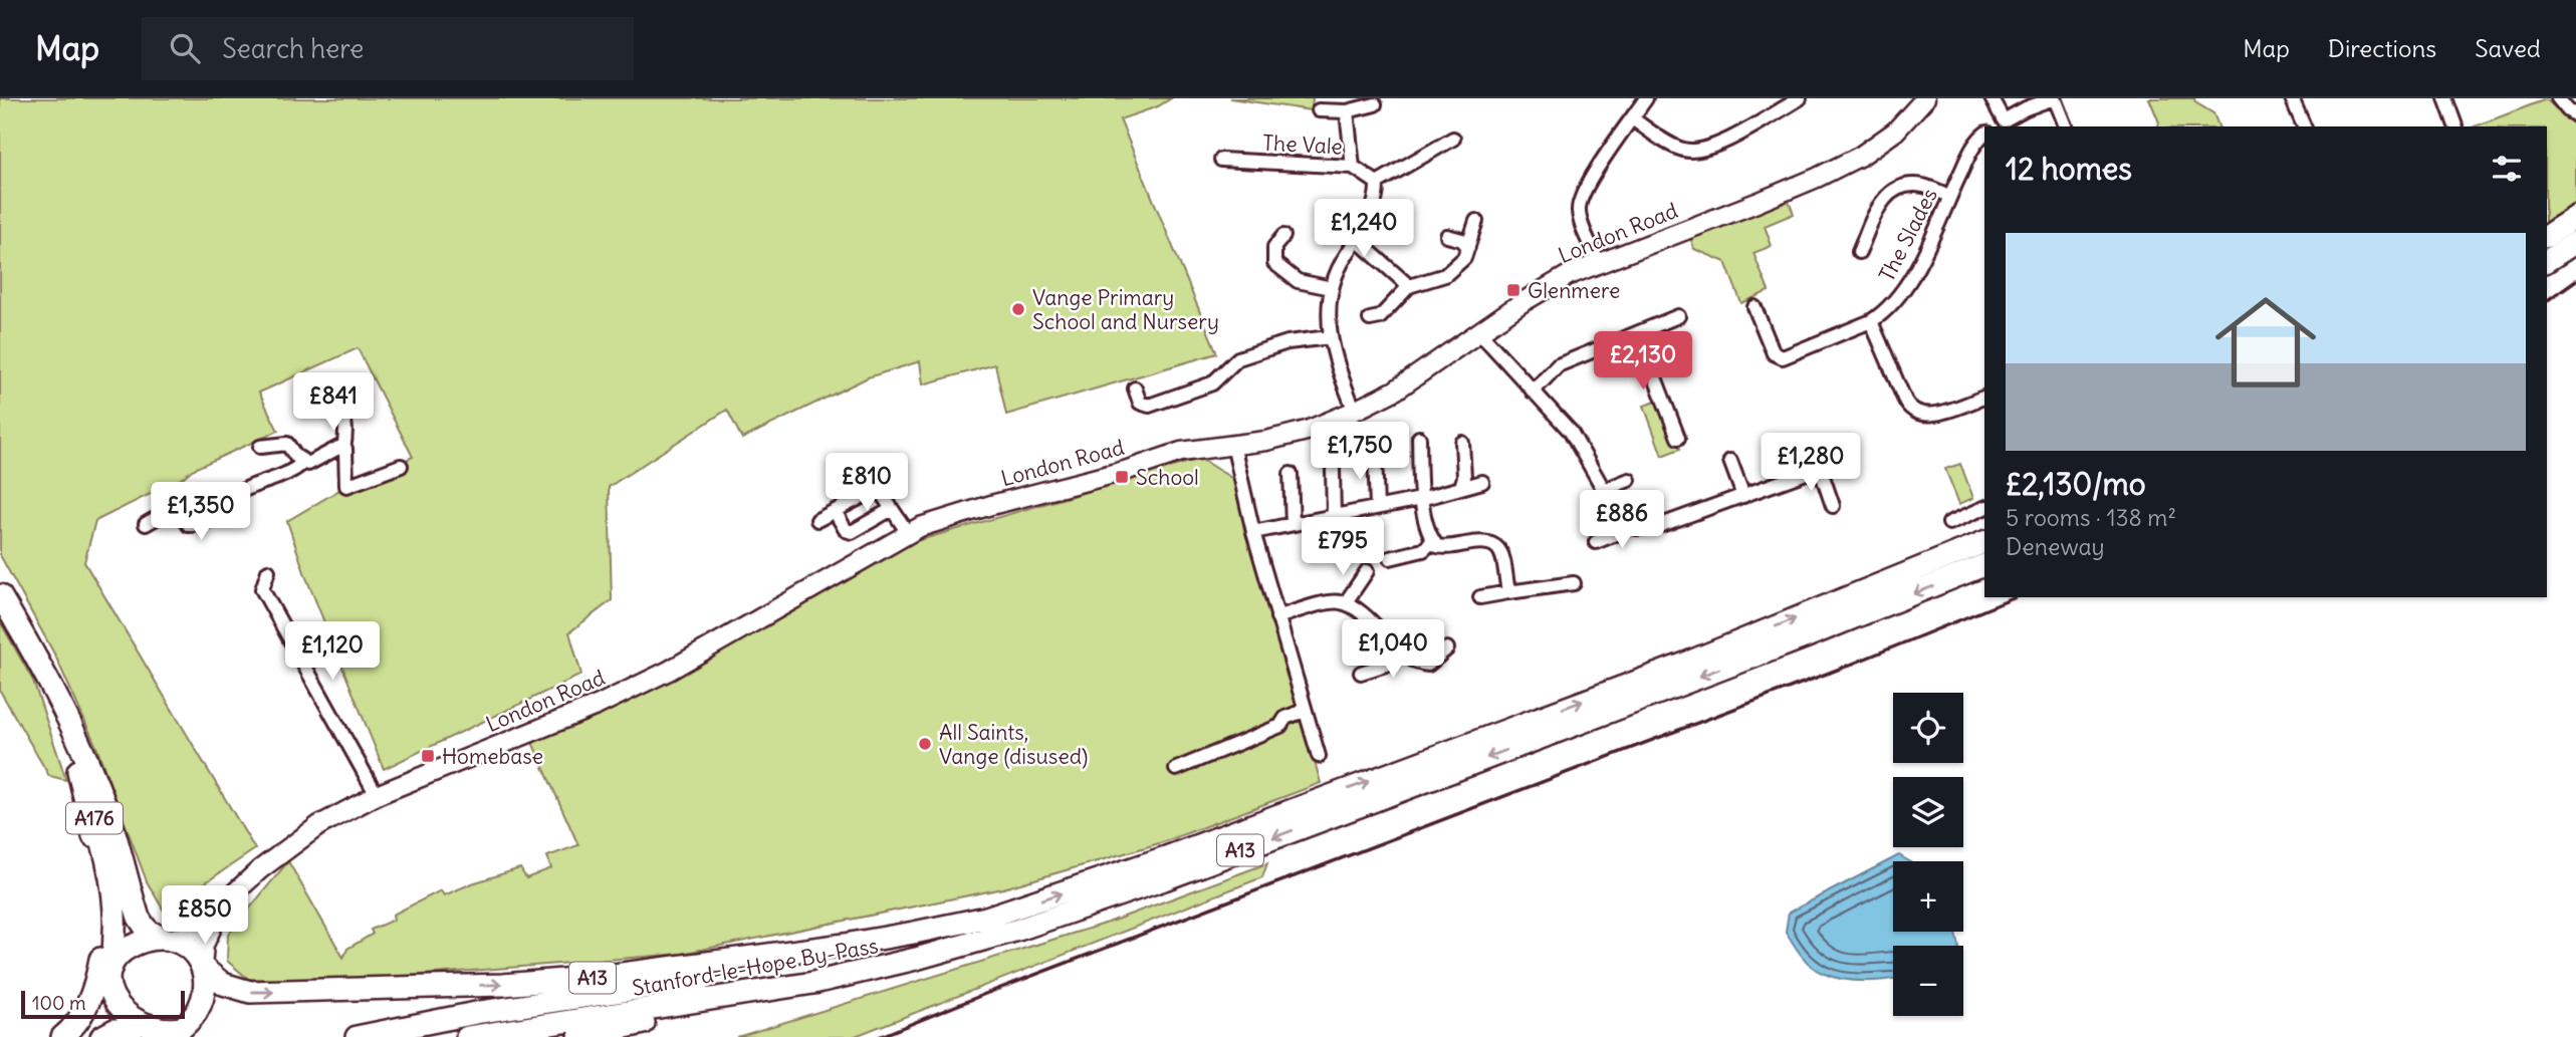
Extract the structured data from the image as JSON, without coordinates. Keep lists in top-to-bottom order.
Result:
{
  "streets": {
    "main road": [
      "London Road",
      "A176",
      "A13",
      "Stanford-le-Hope By-Pass"
    ],
    "street": ["The Vale", "The Slades"]
  },
  "crossings": [
    ["London Road", "A176"],
    ["London Road", "A13"],
    ["A176", "A13"],
    ["A13", "Stanford-le-Hope By-Pass"]
  ],
  "places": {
    "transit": ["Glenmere", "School", "Homebase"],
    "other": ["Vange Primary School and Nursery", "All Saints, Vange (disused)"]
  },
  "scale_bar": "100 m",
  "page": {
    "header": "Map",
    "search": "Search here",
    "nav": ["Map", "Directions", "Saved"],
    "heading": "12 homes",
    "price": [
      "£1,240",
      "£2,130",
      "£841",
      "£1,750",
      "£1,280",
      "£810",
      "£1,350",
      "£886",
      "£795",
      "£1,040",
      "£1,120",
      "£850"
    ],
    "list": [
      {
        "name": "£2,130/mo",
        "note": "5 rooms · 138 m² · Deneway"
      }
    ],
    "map_buttons": ["+", "−"],
    "scale": "100 m"
  }
}
